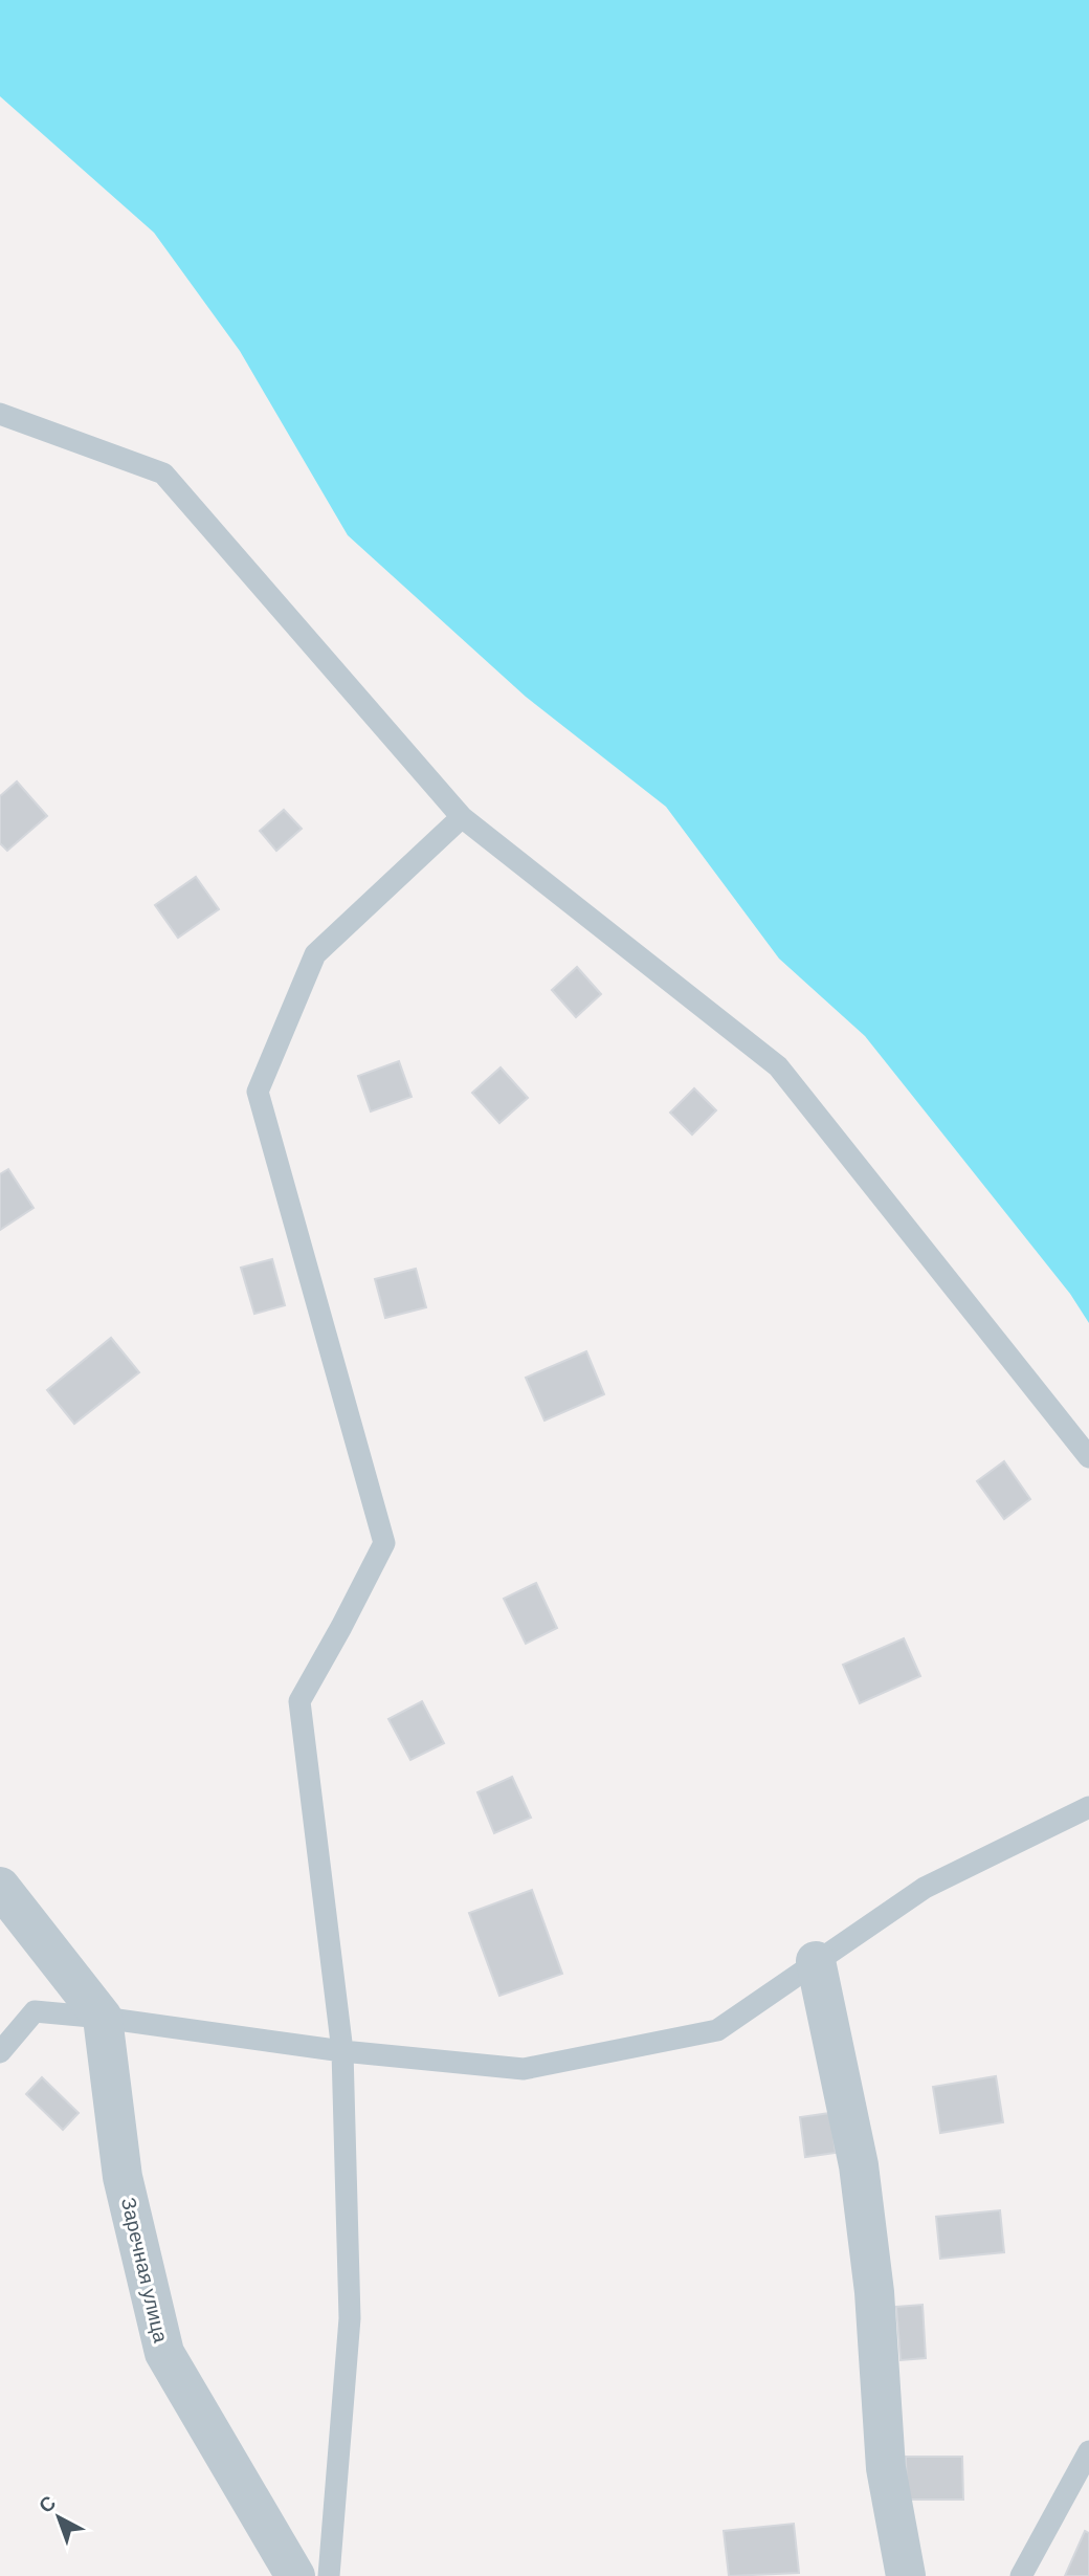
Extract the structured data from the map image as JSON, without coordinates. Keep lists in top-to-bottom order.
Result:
{
  "streets": {
    "street": ["Заречная улица"]
  },
  "north": "top left"
}
